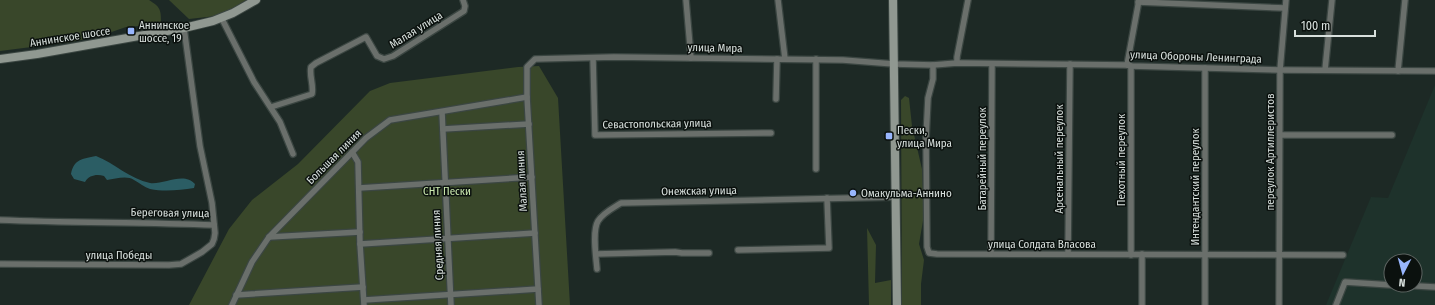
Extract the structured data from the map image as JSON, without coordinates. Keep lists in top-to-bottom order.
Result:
{
  "streets": {
    "main road": ["Аннинское шоссе"],
    "street": [
      "Малая улица",
      "улица Мира",
      "улица Обороны Ленинграда",
      "Севастопольская улица",
      "переулок Артиллеристов",
      "Большая линия",
      "Батарейный переулок",
      "Арсенальный переулок",
      "Пехотный переулок",
      "Малая линия",
      "Интендантский переулок",
      "Онежская улица",
      "Береговая улица",
      "улица Солдата Власова",
      "Средняя линия",
      "улица Победы"
    ]
  },
  "crossings": [
    ["Аннинское шоссе", "Береговая улица"],
    ["улица Мира", "улица Обороны Ленинграда"],
    ["улица Мира", "Севастопольская улица"],
    ["улица Мира", "Малая линия"],
    ["улица Мира", "улица Солдата Власова"],
    ["улица Обороны Ленинграда", "переулок Артиллеристов"],
    ["улица Обороны Ленинграда", "Батарейный переулок"],
    ["улица Обороны Ленинграда", "Арсенальный переулок"],
    ["улица Обороны Ленинграда", "Пехотный переулок"],
    ["улица Обороны Ленинграда", "Интендантский переулок"],
    ["улица Обороны Ленинграда", "улица Солдата Власова"],
    ["переулок Артиллеристов", "улица Солдата Власова"],
    ["Большая линия", "Малая линия"],
    ["Большая линия", "Средняя линия"],
    ["Батарейный переулок", "улица Солдата Власова"],
    ["Арсенальный переулок", "улица Солдата Власова"],
    ["Пехотный переулок", "улица Солдата Власова"],
    ["Интендантский переулок", "улица Солдата Власова"],
    ["Береговая улица", "улица Победы"]
  ],
  "parks": ["СНТ Пески"],
  "places": {
    "transit": ["Аннинское шоссе, 19", "Пески, улица Мира"],
    "other": ["Омакульма-Аннино"]
  },
  "scale_bar": "100 m",
  "north": "bottom"
}
